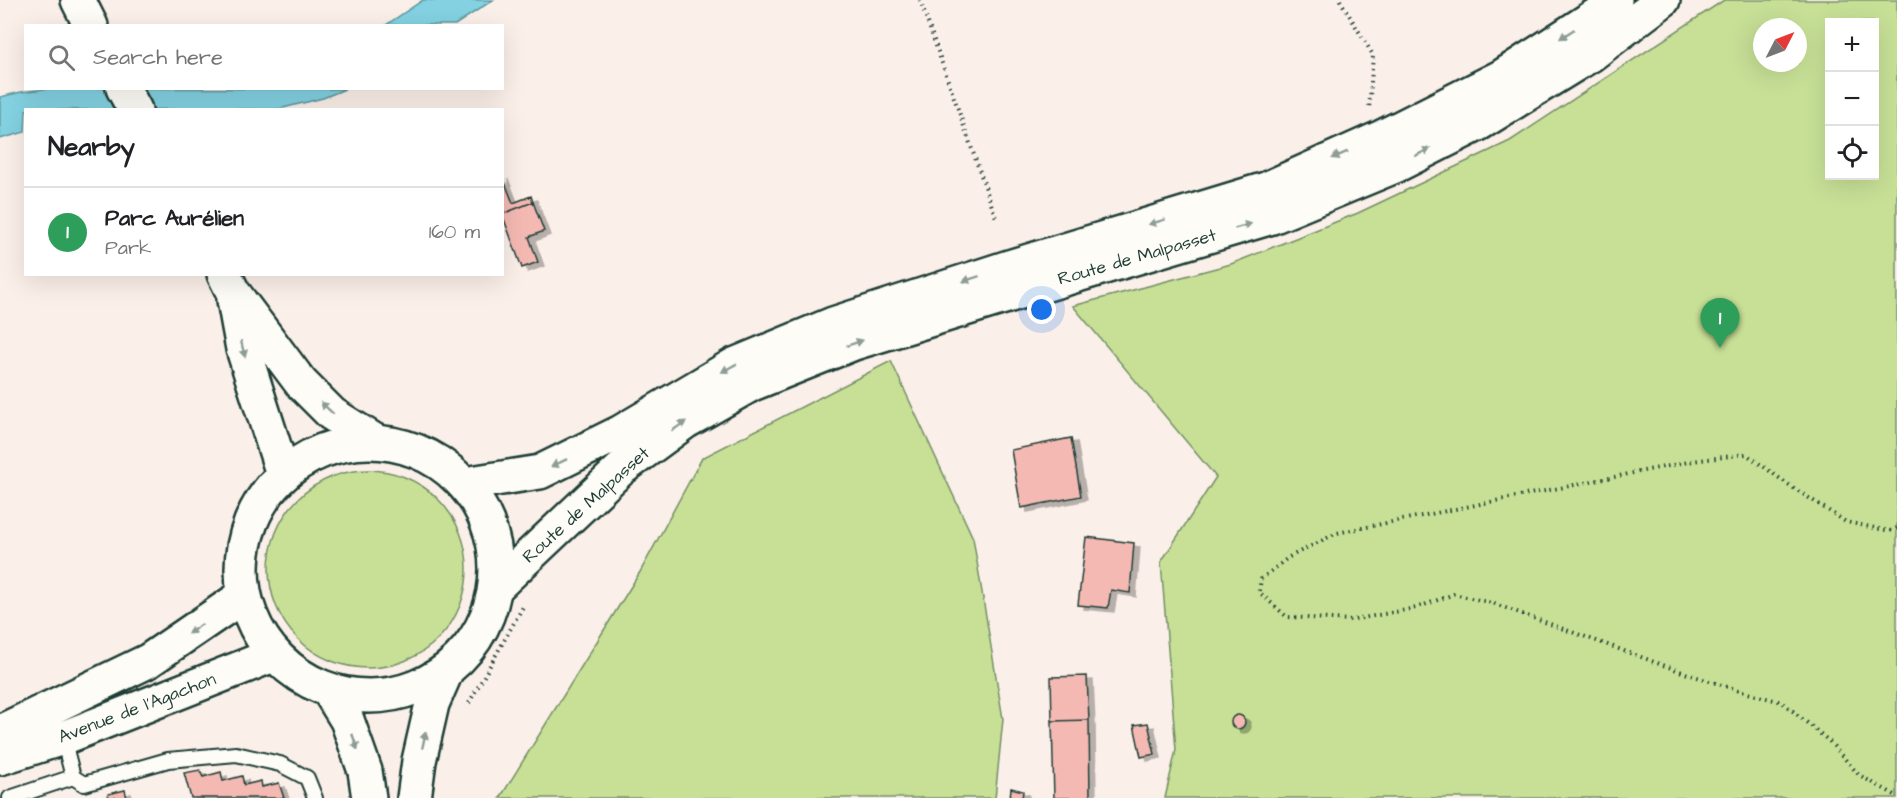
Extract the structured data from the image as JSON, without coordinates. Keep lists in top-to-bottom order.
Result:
{
  "streets": {
    "main road": ["Route de Malpasset", "Avenue de l'Agachon"]
  },
  "north": "top right",
  "page": {
    "map_buttons": ["+", "−"],
    "search": "Search here",
    "heading": "Nearby",
    "list": [
      {
        "mark": "1",
        "name": "Parc Aurélien",
        "note": "Park",
        "value": "160 m"
      }
    ],
    "pins": "1"
  }
}
